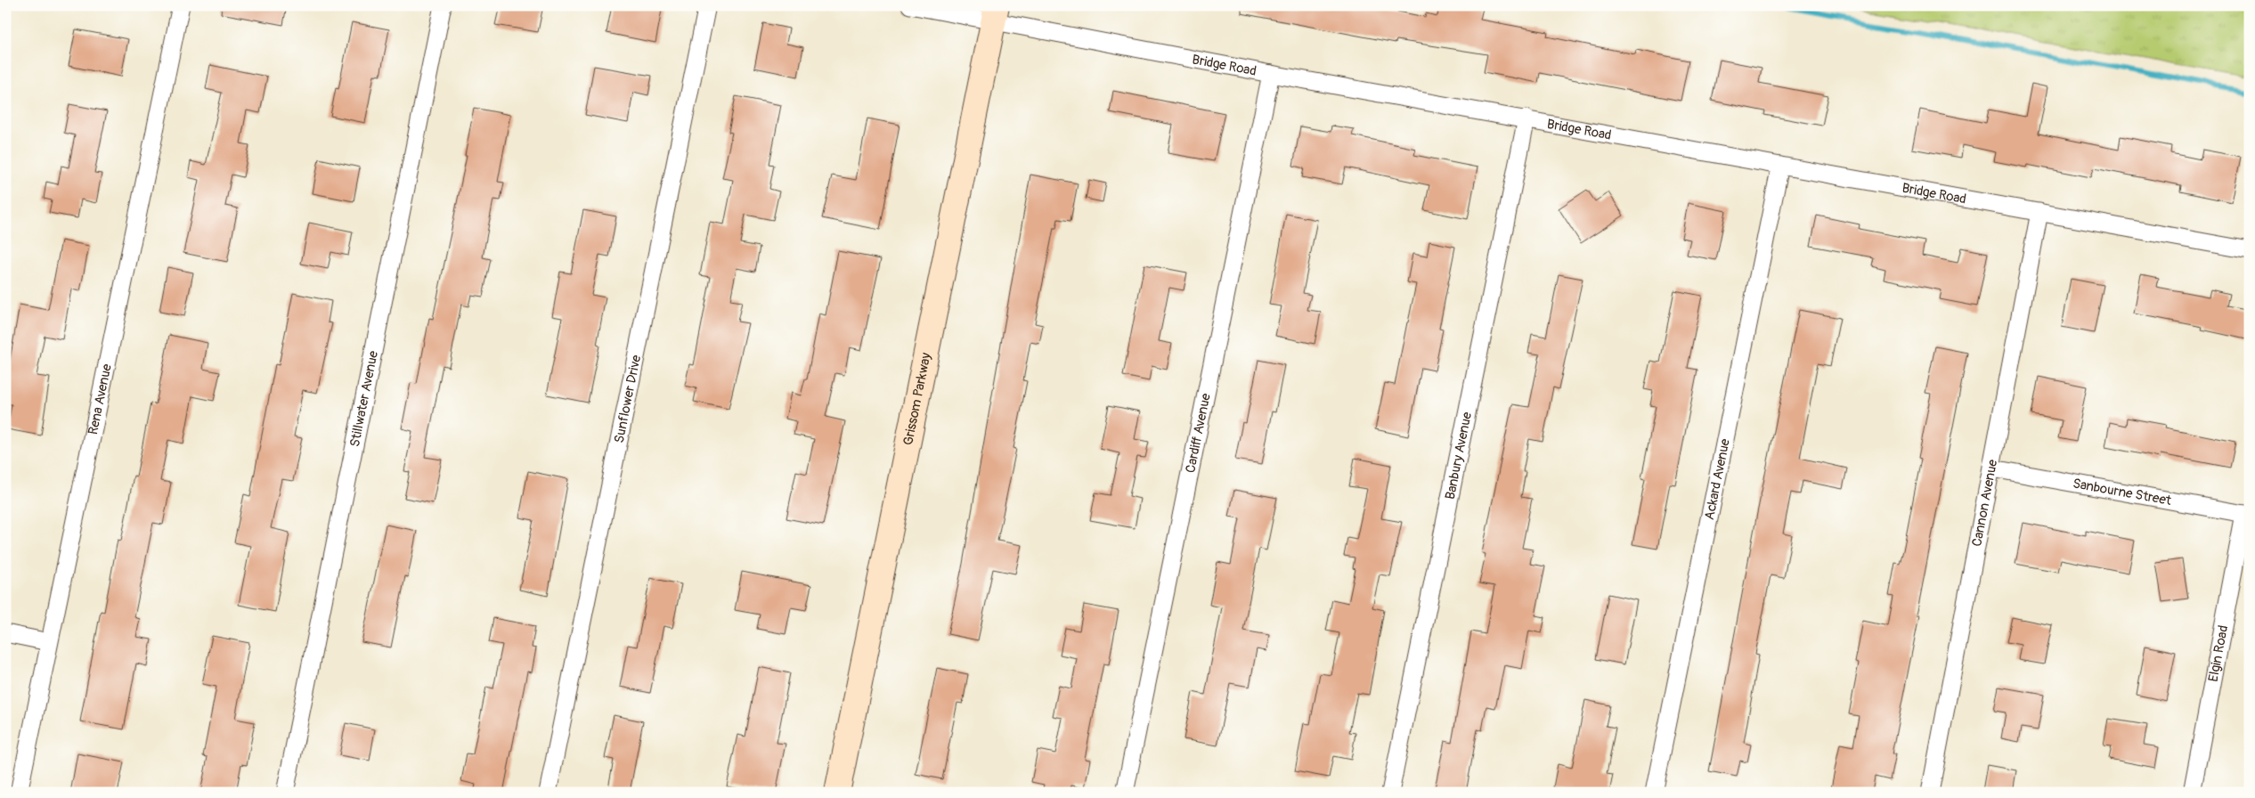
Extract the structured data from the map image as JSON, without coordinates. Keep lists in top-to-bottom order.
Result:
{
  "streets": {
    "main road": ["Grissom Parkway"],
    "street": [
      "Bridge Road",
      "Rena Avenue",
      "Stillwater Avenue",
      "Sunflower Drive",
      "Cardiff Avenue",
      "Banbury Avenue",
      "Ackard Avenue",
      "Sanbourne Street",
      "Cannon Avenue",
      "Elgin Road"
    ]
  },
  "crossings": [
    ["Bridge Road", "Grissom Parkway"],
    ["Bridge Road", "Cardiff Avenue"],
    ["Bridge Road", "Banbury Avenue"],
    ["Bridge Road", "Ackard Avenue"],
    ["Bridge Road", "Cannon Avenue"],
    ["Sanbourne Street", "Cannon Avenue"],
    ["Sanbourne Street", "Elgin Road"]
  ]
}
